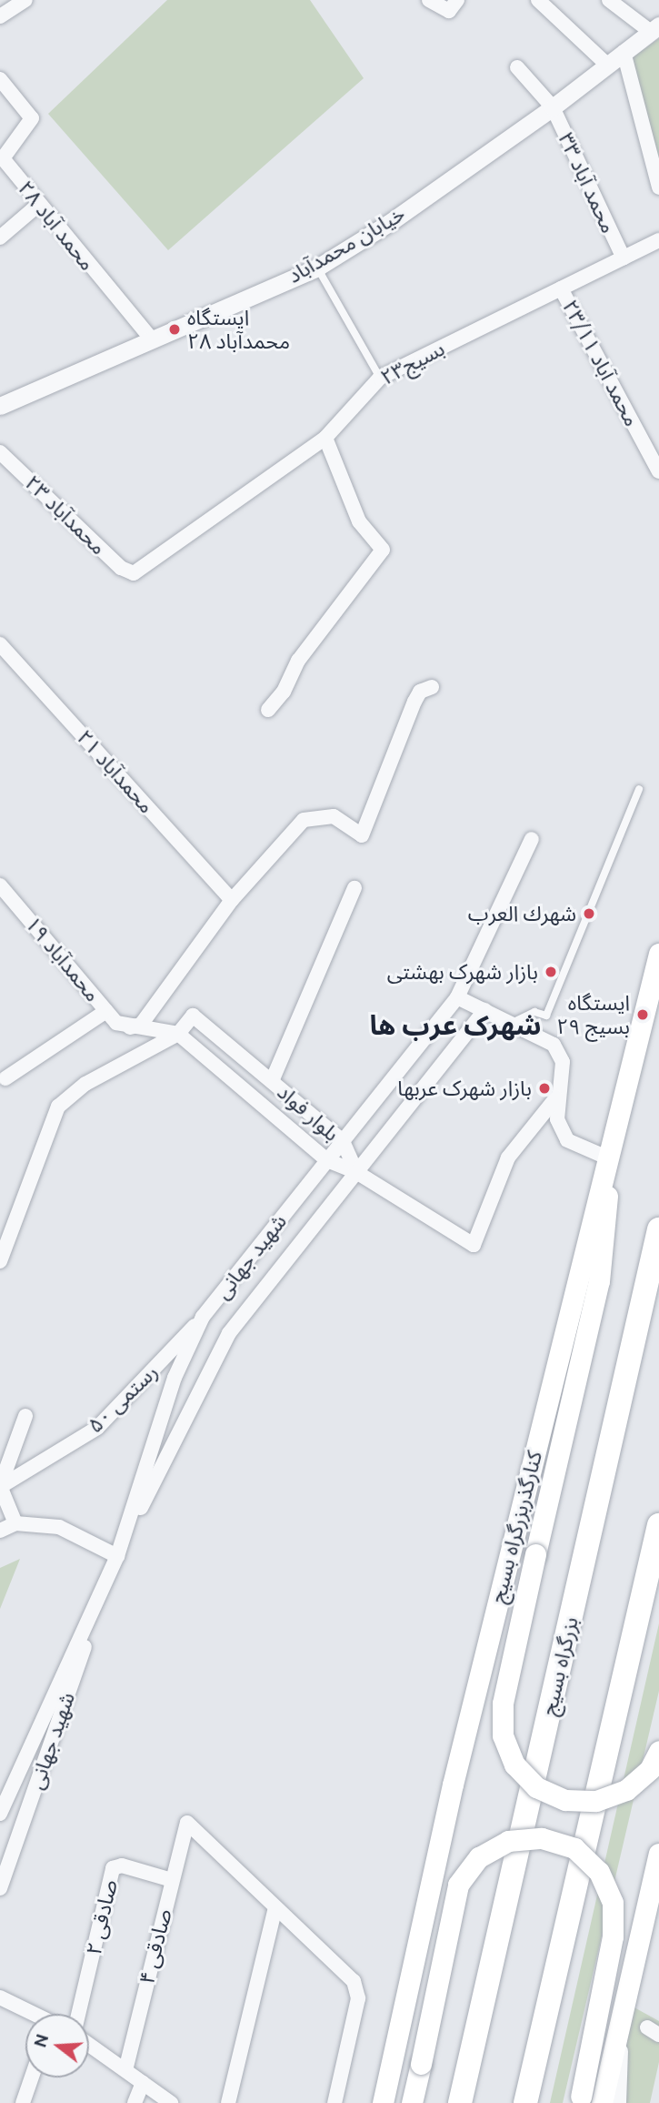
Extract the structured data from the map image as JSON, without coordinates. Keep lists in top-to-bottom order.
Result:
{
  "streets": {
    "highway": ["بزرگراه بسیج"],
    "main road": ["کنارگذربزرگراه بسیج"],
    "street": [
      "محمد آباد ۳۳",
      "محمد آباد ۲۸",
      "خیابان محمدآباد",
      "بسیج۲۳",
      "محمد آباد ۲۳/۱۱",
      "محمدآباد ۲۳",
      "محمدآباد ۲۱",
      "محمدآباد ۱۹",
      "بلوار فواد",
      "شهید جهانی",
      "رستمی ۵۰",
      "صادقی ۲",
      "صادقی ۴"
    ]
  },
  "crossings": [
    ["محمد آباد ۳۳", "خیابان محمدآباد"],
    ["محمد آباد ۳۳", "بسیج۲۳"],
    ["محمد آباد ۲۸", "خیابان محمدآباد"],
    ["بسیج۲۳", "محمد آباد ۲۳/۱۱"],
    ["بسیج۲۳", "محمدآباد ۲۳"],
    ["بلوار فواد", "شهید جهانی"],
    ["شهید جهانی", "رستمی ۵۰"],
    ["صادقی ۲", "صادقی ۴"]
  ],
  "districts": ["شهرک عرب ها"],
  "places": [
    "ایستگاه محمدآباد ۲۸",
    "شهرك العرب",
    "بازار شهرک بهشتی",
    "ایستگاه بسیج ۲۹",
    "بازار شهرک عربها"
  ],
  "north": "left"
}
